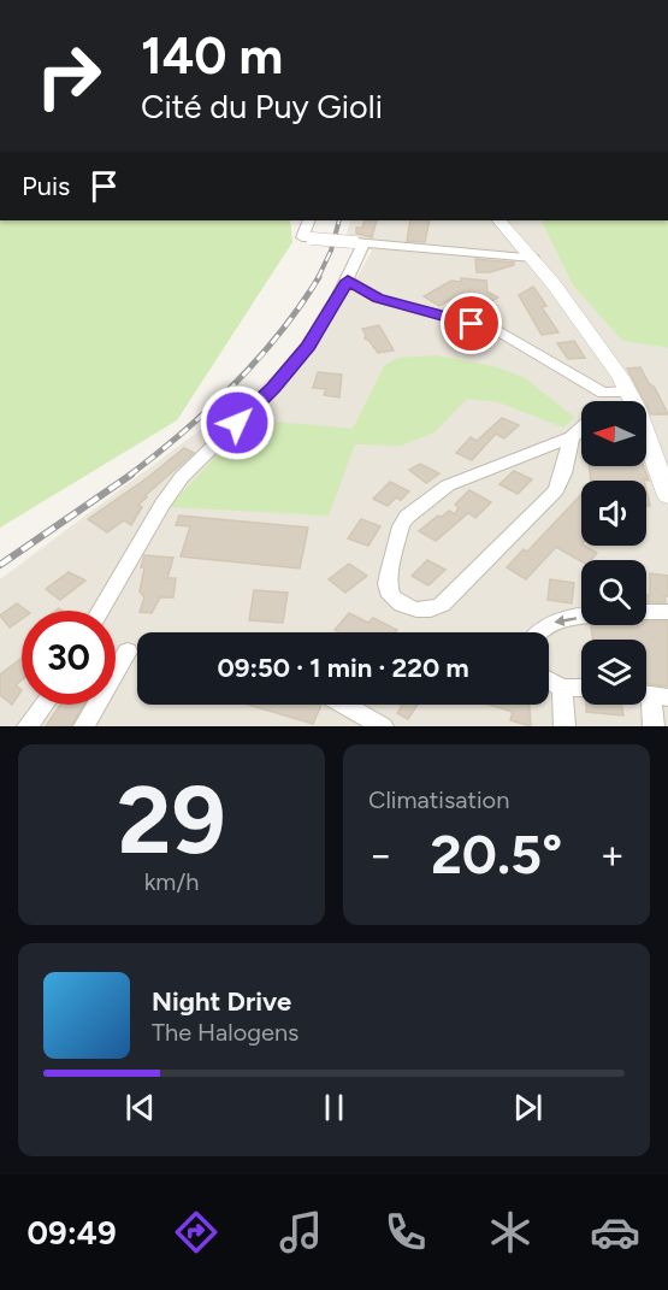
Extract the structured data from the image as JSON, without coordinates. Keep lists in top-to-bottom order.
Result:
{
  "north": "left",
  "page": {
    "turn": ["140 m", "Cité du Puy Gioli"],
    "then": "Puis",
    "limit": "30",
    "trip": "09:50 · 1 min · 220 m",
    "tile": [
      ["29", "km/h"],
      "Climatisation"
    ],
    "heat": ["−", "20.5°", "+"],
    "song": ["Night Drive", "The Halogens"],
    "tabs": "09:49"
  }
}
